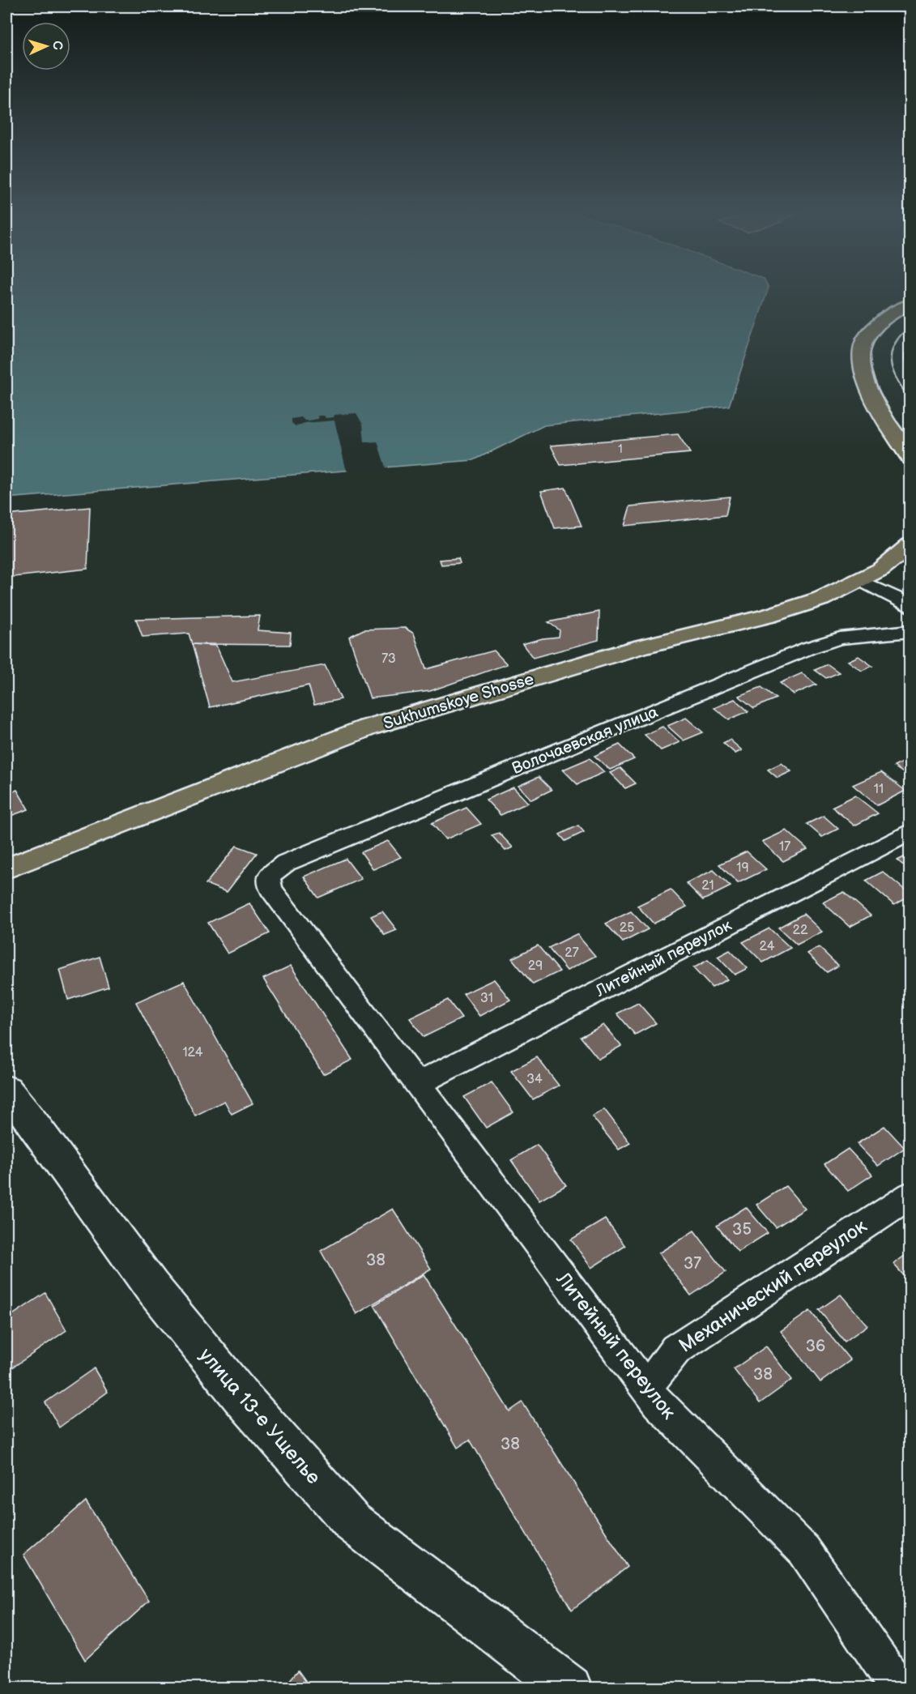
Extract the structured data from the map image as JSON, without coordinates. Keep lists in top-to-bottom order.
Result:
{
  "streets": {
    "highway": ["Sukhumskoye Shosse"],
    "street": [
      "Волочаевская улица",
      "Литейный переулок",
      "Механический переулок",
      "улица 13-е Ущелье"
    ]
  },
  "crossings": [
    ["Волочаевская улица", "Литейный переулок"],
    ["Литейный переулок", "Механический переулок"]
  ],
  "house_numbers": [
    "1",
    "73",
    "11",
    "17",
    "19",
    "21",
    "25",
    "22",
    "24",
    "27",
    "29",
    "31",
    "124",
    "34",
    "35",
    "38",
    "37",
    "36",
    "38",
    "38"
  ],
  "north": "right"
}
